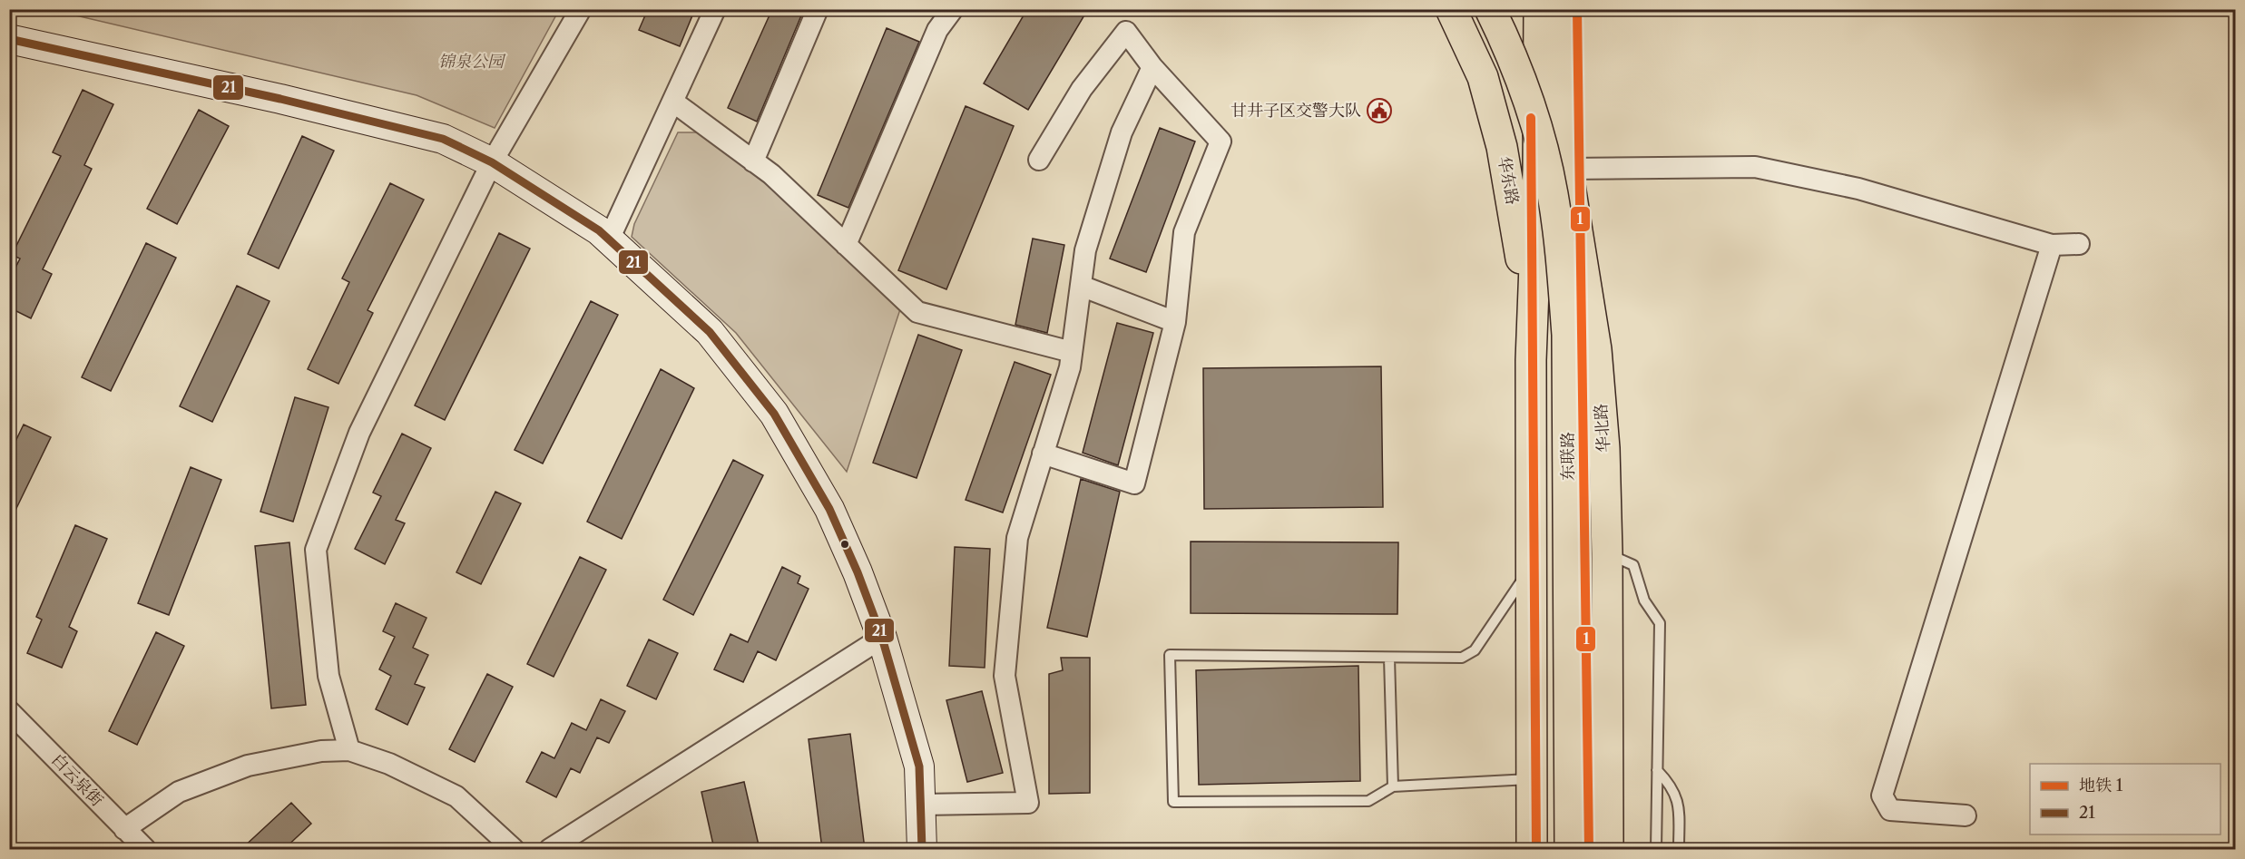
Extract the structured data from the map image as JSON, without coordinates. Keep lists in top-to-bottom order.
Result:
{
  "streets": {
    "highway": ["华东路", "华北路", "东联路"],
    "street": ["白云泉街"]
  },
  "parks": ["锦泉公园"],
  "places": {
    "public building": ["甘井子区交警大队"]
  },
  "lines": ["metro line 1", "transit line 21"],
  "legend": ["地铁 1", "21"]
}
